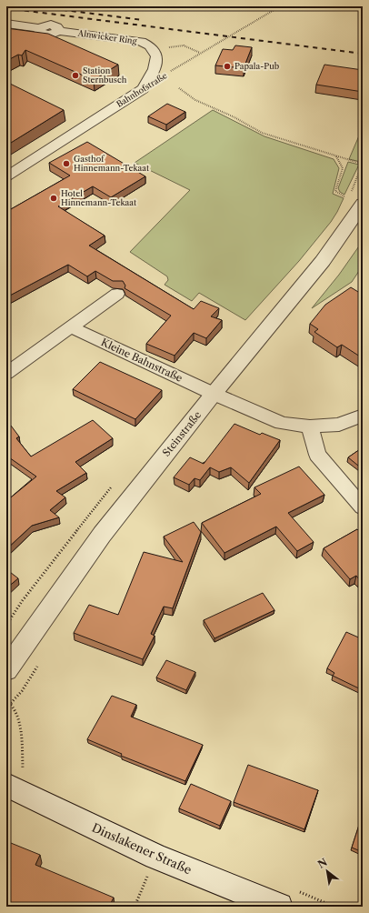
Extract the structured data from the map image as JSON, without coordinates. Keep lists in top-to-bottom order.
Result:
{
  "streets": {
    "street": [
      "Alnwicker Ring",
      "Bahnhofstraße",
      "Kleine Bahnstraße",
      "Steinstraße",
      "Dinslakener Straße"
    ]
  },
  "crossings": [
    ["Alnwicker Ring", "Bahnhofstraße"],
    ["Kleine Bahnstraße", "Steinstraße"]
  ],
  "places": [
    "Papala-Pub",
    "Station Sternbusch",
    "Gasthof Hinnemann-Tekaat",
    "Hotel Hinnemann-Tekaat"
  ],
  "north": "top left"
}
